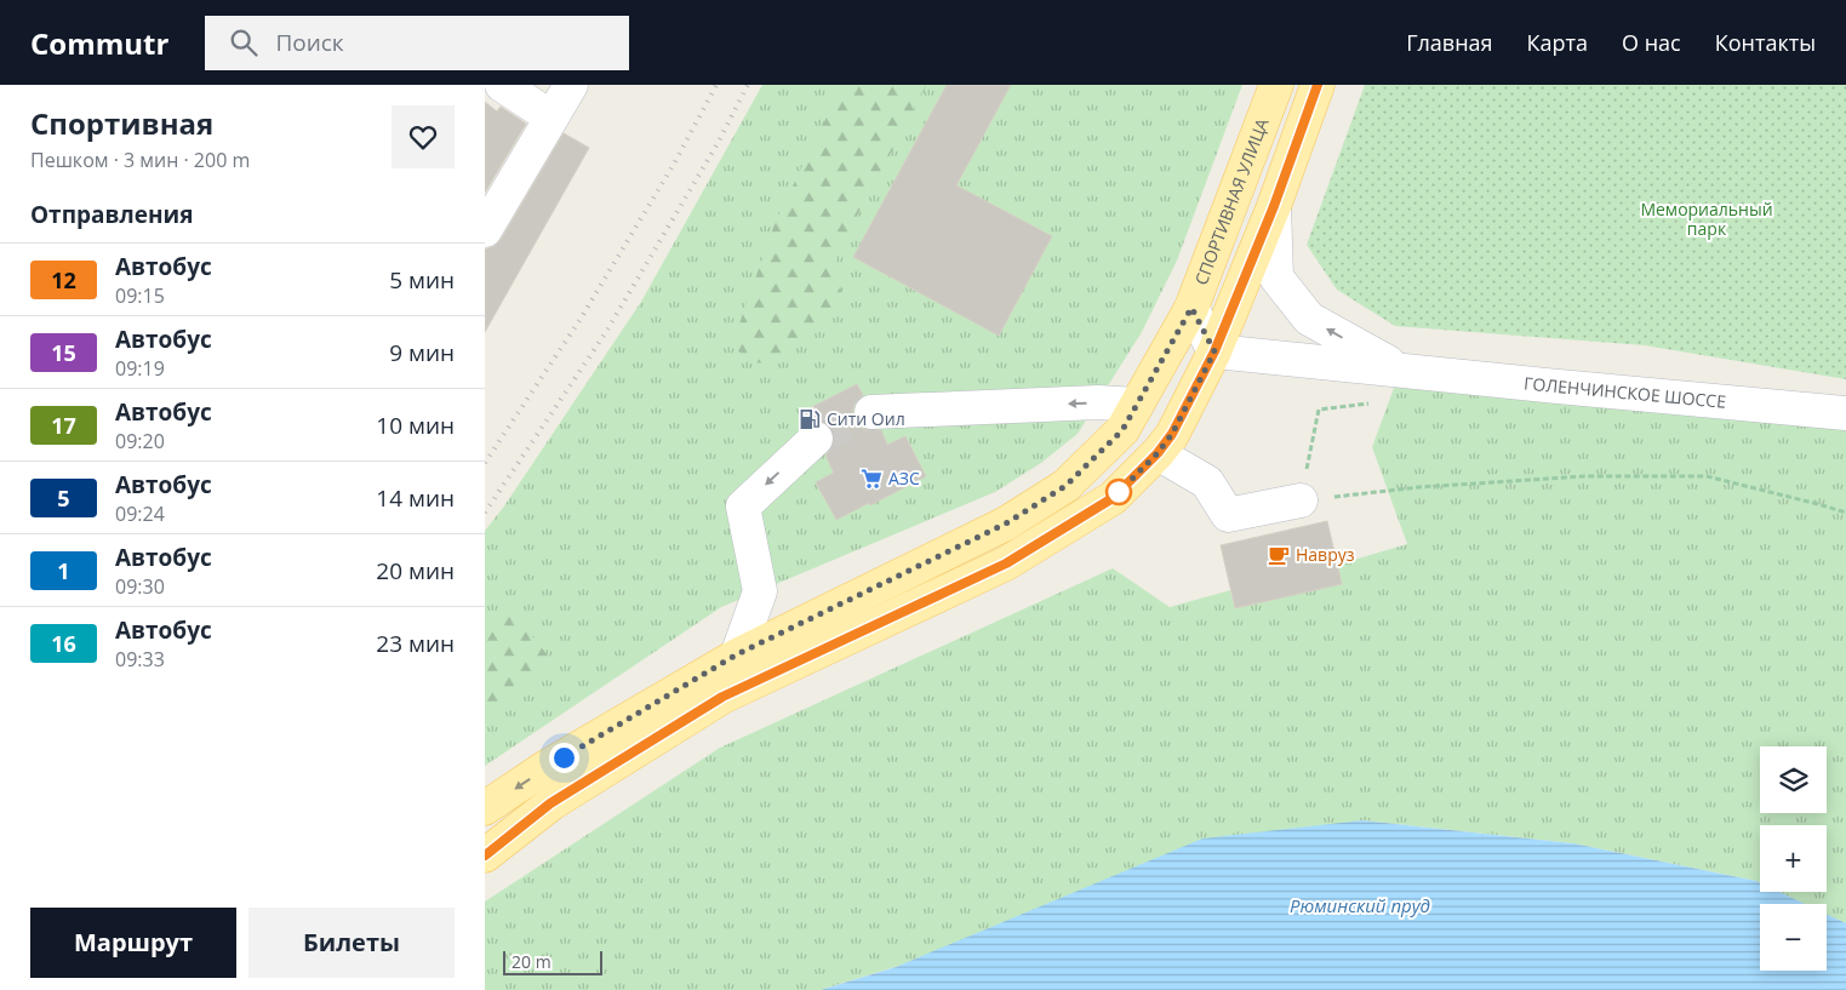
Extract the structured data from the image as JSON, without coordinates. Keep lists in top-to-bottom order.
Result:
{
  "streets": {
    "main road": ["СПОРТИВНАЯ УЛИЦА"],
    "street": ["ГОЛЕНЧИНСКОЕ ШОССЕ"]
  },
  "water": ["Рюминский пруд"],
  "parks": ["Мемориальный парк"],
  "places": {
    "fuel station": ["Сити Оил"],
    "supermarket": ["АЗС"],
    "cafe": ["Навруз"]
  },
  "lines": ["bus line 12"],
  "scale_bar": "20 m",
  "page": {
    "header": "Commutr",
    "search": "Поиск",
    "nav": [
      "Главная",
      "Карта",
      "О нас",
      "Контакты"
    ],
    "heading": [
      ["Спортивная", "Пешком · 3 мин · 200 m"],
      "Отправления"
    ],
    "list": [
      {
        "mark": "12",
        "name": "Автобус",
        "note": "09:15",
        "value": "5 мин"
      },
      {
        "mark": "15",
        "name": "Автобус",
        "note": "09:19",
        "value": "9 мин"
      },
      {
        "mark": "17",
        "name": "Автобус",
        "note": "09:20",
        "value": "10 мин"
      },
      {
        "mark": "5",
        "name": "Автобус",
        "note": "09:24",
        "value": "14 мин"
      },
      {
        "mark": "1",
        "name": "Автобус",
        "note": "09:30",
        "value": "20 мин"
      },
      {
        "mark": "16",
        "name": "Автобус",
        "note": "09:33",
        "value": "23 мин"
      }
    ],
    "map_buttons": ["+", "−"],
    "buttons": ["Маршрут", "Билеты"],
    "scale": "20 m"
  }
}
